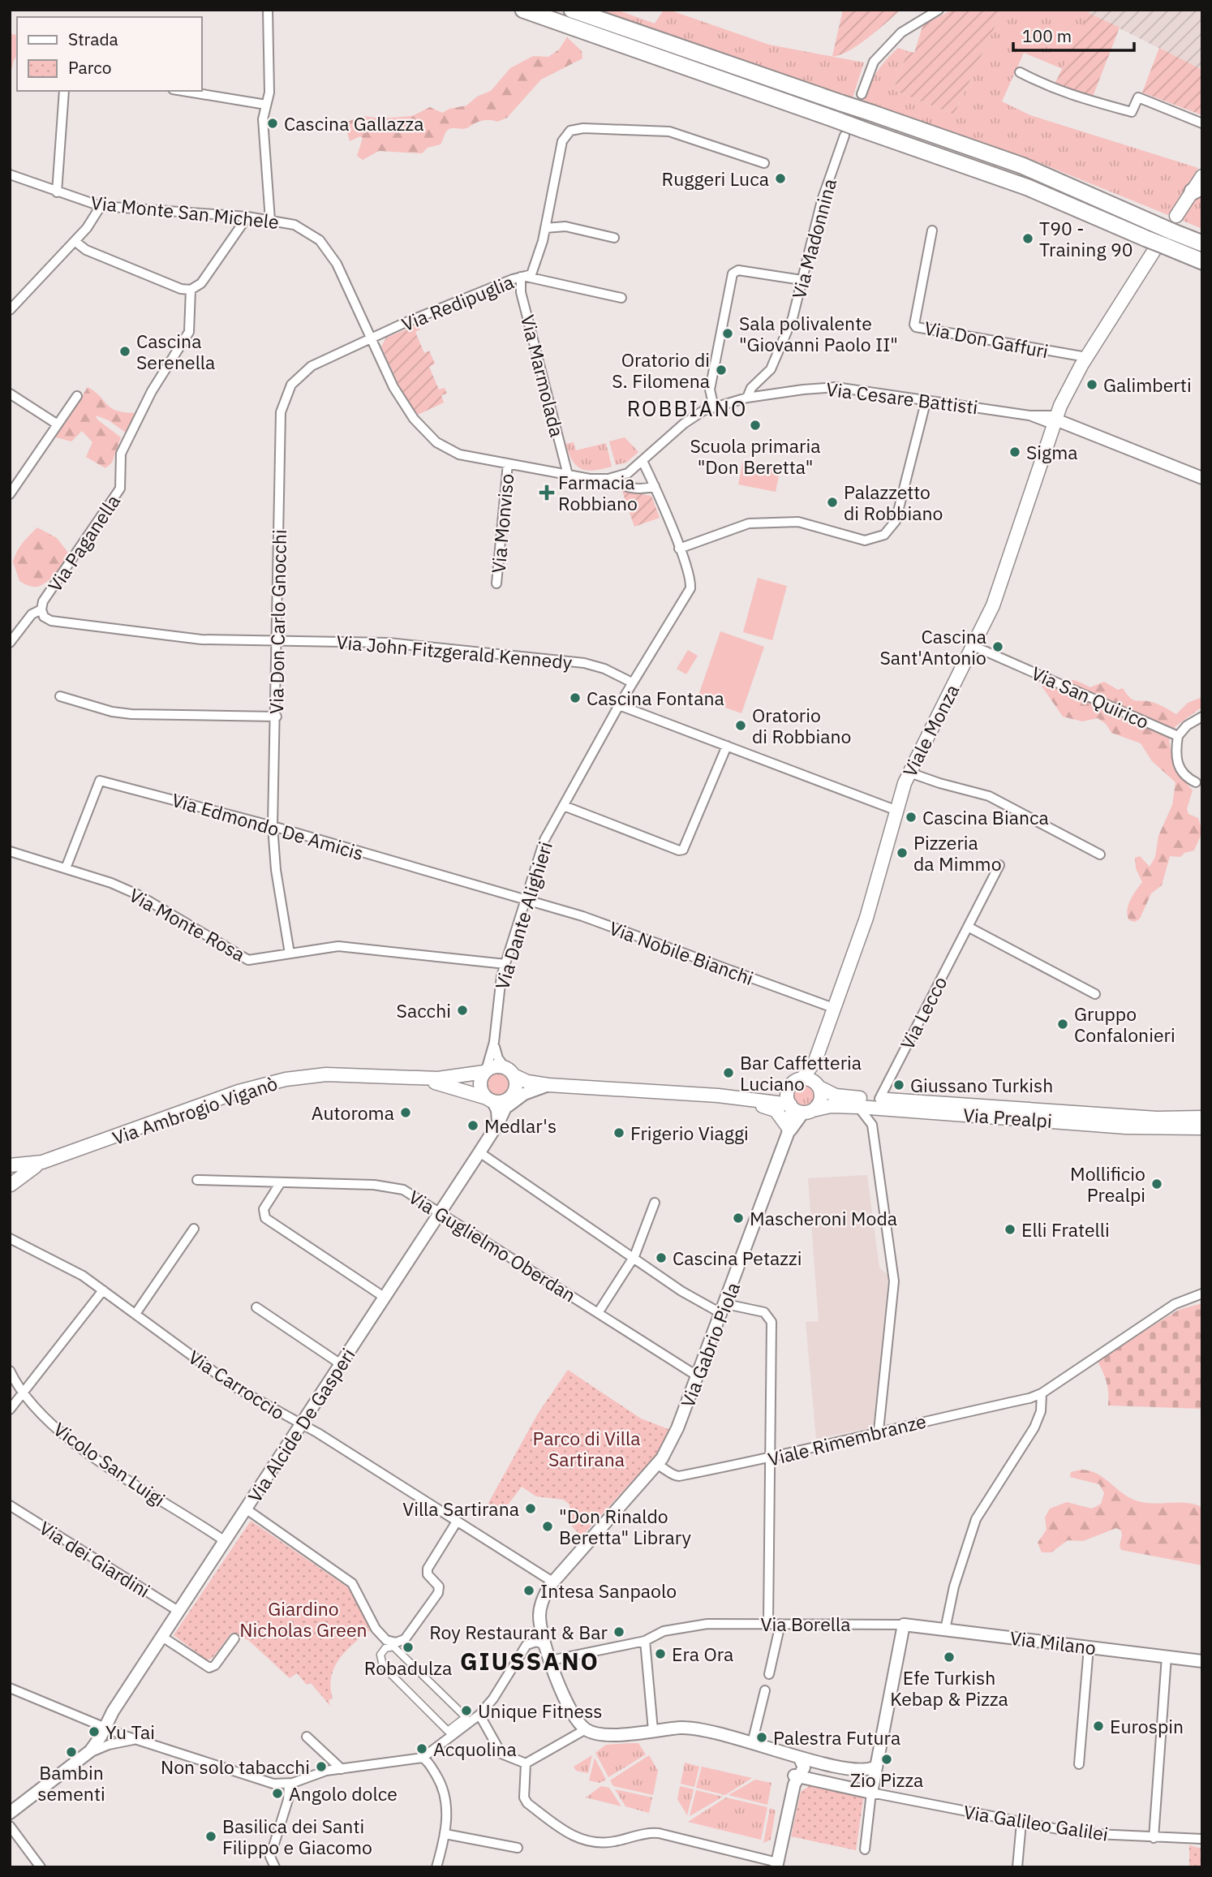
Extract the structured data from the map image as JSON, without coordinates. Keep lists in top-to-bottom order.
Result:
{
  "streets": {
    "main road": ["Viale Monza", "Via Ambrogio Viganò", "Via Prealpi"],
    "street": [
      "Via Monte San Michele",
      "Via Madonnina",
      "Via Redipuglia",
      "Via Don Gaffuri",
      "Via Marmolada",
      "Via Cesare Battisti",
      "Via Monviso",
      "Via Paganella",
      "Via Don Carlo Gnocchi",
      "Via John Fitzgerald Kennedy",
      "Via San Quirico",
      "Via Edmondo De Amicis",
      "Via Dante Alighieri",
      "Via Monte Rosa",
      "Via Nobile Bianchi",
      "Via Lecco",
      "Via Guglielmo Oberdan",
      "Via Gabrio Piola",
      "Via Carroccio",
      "Via Alcide De Gasperi",
      "Viale Rimembranze",
      "Vicolo San Luigi",
      "Via dei Giardini",
      "Via Borella",
      "Via Milano",
      "Via Galileo Galilei"
    ]
  },
  "crossings": [
    ["Via Monte San Michele", "Via Redipuglia"],
    ["Via Monte San Michele", "Via Marmolada"],
    ["Via Monte San Michele", "Via Cesare Battisti"],
    ["Via Monte San Michele", "Via Monviso"],
    ["Via Monte San Michele", "Via Don Carlo Gnocchi"],
    ["Via Monte San Michele", "Via Dante Alighieri"],
    ["Via Madonnina", "Via Cesare Battisti"],
    ["Via Redipuglia", "Via Marmolada"],
    ["Via Redipuglia", "Via Don Carlo Gnocchi"],
    ["Via Don Gaffuri", "Viale Monza"],
    ["Via Cesare Battisti", "Viale Monza"],
    ["Via Paganella", "Via John Fitzgerald Kennedy"],
    ["Via Don Carlo Gnocchi", "Via John Fitzgerald Kennedy"],
    ["Via Don Carlo Gnocchi", "Via Edmondo De Amicis"],
    ["Via Don Carlo Gnocchi", "Via Monte Rosa"],
    ["Via John Fitzgerald Kennedy", "Via Dante Alighieri"],
    ["Via San Quirico", "Viale Monza"],
    ["Viale Monza", "Via Nobile Bianchi"],
    ["Viale Monza", "Via Prealpi"],
    ["Viale Monza", "Via Gabrio Piola"],
    ["Via Edmondo De Amicis", "Via Dante Alighieri"],
    ["Via Edmondo De Amicis", "Via Monte Rosa"],
    ["Via Edmondo De Amicis", "Via Nobile Bianchi"],
    ["Via Dante Alighieri", "Via Monte Rosa"],
    ["Via Dante Alighieri", "Via Nobile Bianchi"],
    ["Via Dante Alighieri", "Via Ambrogio Viganò"],
    ["Via Dante Alighieri", "Via Alcide De Gasperi"],
    ["Via Lecco", "Via Prealpi"],
    ["Via Ambrogio Viganò", "Via Alcide De Gasperi"],
    ["Via Prealpi", "Via Gabrio Piola"],
    ["Via Guglielmo Oberdan", "Via Gabrio Piola"],
    ["Via Guglielmo Oberdan", "Via Alcide De Gasperi"],
    ["Via Gabrio Piola", "Viale Rimembranze"],
    ["Via Carroccio", "Via Alcide De Gasperi"],
    ["Via Alcide De Gasperi", "Vicolo San Luigi"],
    ["Via Alcide De Gasperi", "Via dei Giardini"],
    ["Via Borella", "Via Milano"]
  ],
  "districts": ["ROBBIANO", "GIUSSANO"],
  "parks": ["Parco di Villa Sartirana", "Giardino Nicholas Green"],
  "places": {
    "other": [
      "Cascina Gallazza",
      "Ruggeri Luca",
      "T90 - Training 90",
      "Sala polivalente \"Giovanni Paolo II\"",
      "Cascina Serenella",
      "Oratorio di S. Filomena",
      "Galimberti",
      "Scuola primaria \"Don Beretta\"",
      "Sigma",
      "Palazzetto di Robbiano",
      "Cascina Sant'Antonio",
      "Cascina Fontana",
      "Oratorio di Robbiano",
      "Cascina Bianca",
      "Pizzeria da Mimmo",
      "Sacchi",
      "Gruppo Confalonieri",
      "Bar Caffetteria Luciano",
      "Giussano Turkish",
      "Autoroma",
      "Medlar's",
      "Frigerio Viaggi",
      "Mollificio Prealpi",
      "Mascheroni Moda",
      "Elli Fratelli",
      "Cascina Petazzi",
      "Villa Sartirana",
      "\"Don Rinaldo Beretta\" Library",
      "Intesa Sanpaolo",
      "Roy Restaurant & Bar",
      "Robadulza",
      "Era Ora",
      "Efe Turkish Kebap & Pizza",
      "Unique Fitness",
      "Eurospin",
      "Yu Tai",
      "Palestra Futura",
      "Acquolina",
      "Bambin sementi",
      "Zio Pizza",
      "Non solo tabacchi",
      "Angolo dolce",
      "Basilica dei Santi Filippo e Giacomo"
    ],
    "health": ["Farmacia Robbiano"]
  },
  "legend": ["Strada", "Parco"],
  "scale_bar": "100 m"
}
